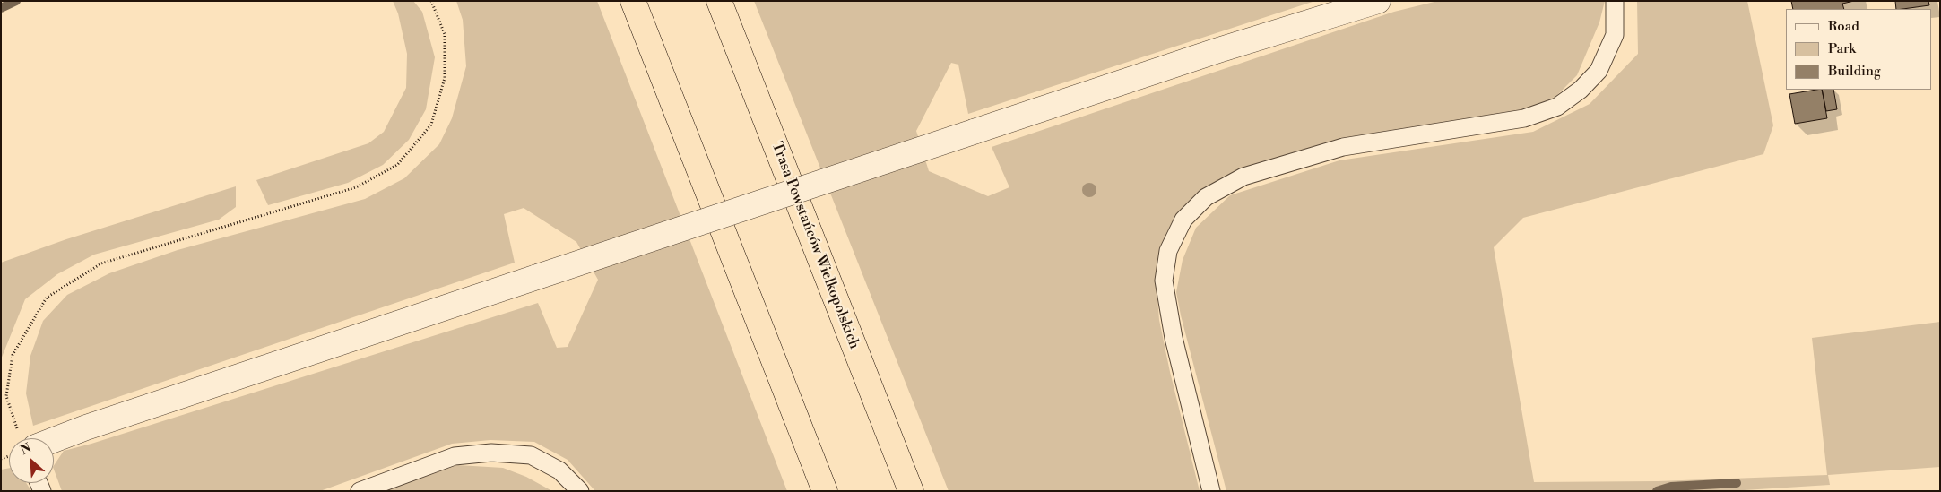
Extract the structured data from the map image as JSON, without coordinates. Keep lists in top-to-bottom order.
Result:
{
  "streets": {
    "highway": ["Trasa Powstańców Wielkopolskich"]
  },
  "legend": ["Road", "Park", "Building"],
  "north": "top left"
}
